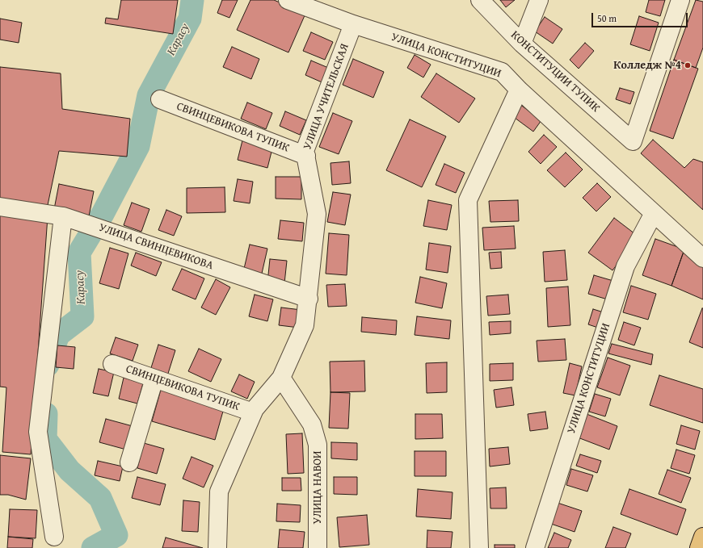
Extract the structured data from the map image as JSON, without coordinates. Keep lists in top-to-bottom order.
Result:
{
  "streets": {
    "street": [
      "УЛИЦА КОНСТИТУЦИИ",
      "КОНСТИТУЦИИ ТУПИК",
      "УЛИЦА УЧИТЕЛЬСКАЯ",
      "СВИНЦЕВИКОВА ТУПИК",
      "УЛИЦА СВИНЦЕВИКОВА",
      "УЛИЦА НАВОИ"
    ]
  },
  "crossings": [
    ["УЛИЦА КОНСТИТУЦИИ", "УЛИЦА УЧИТЕЛЬСКАЯ"],
    ["УЛИЦА УЧИТЕЛЬСКАЯ", "СВИНЦЕВИКОВА ТУПИК"],
    ["УЛИЦА УЧИТЕЛЬСКАЯ", "УЛИЦА СВИНЦЕВИКОВА"],
    ["УЛИЦА УЧИТЕЛЬСКАЯ", "УЛИЦА НАВОИ"]
  ],
  "water": ["Карасу"],
  "places": ["Колледж №4"],
  "scale_bar": "50 m"
}
